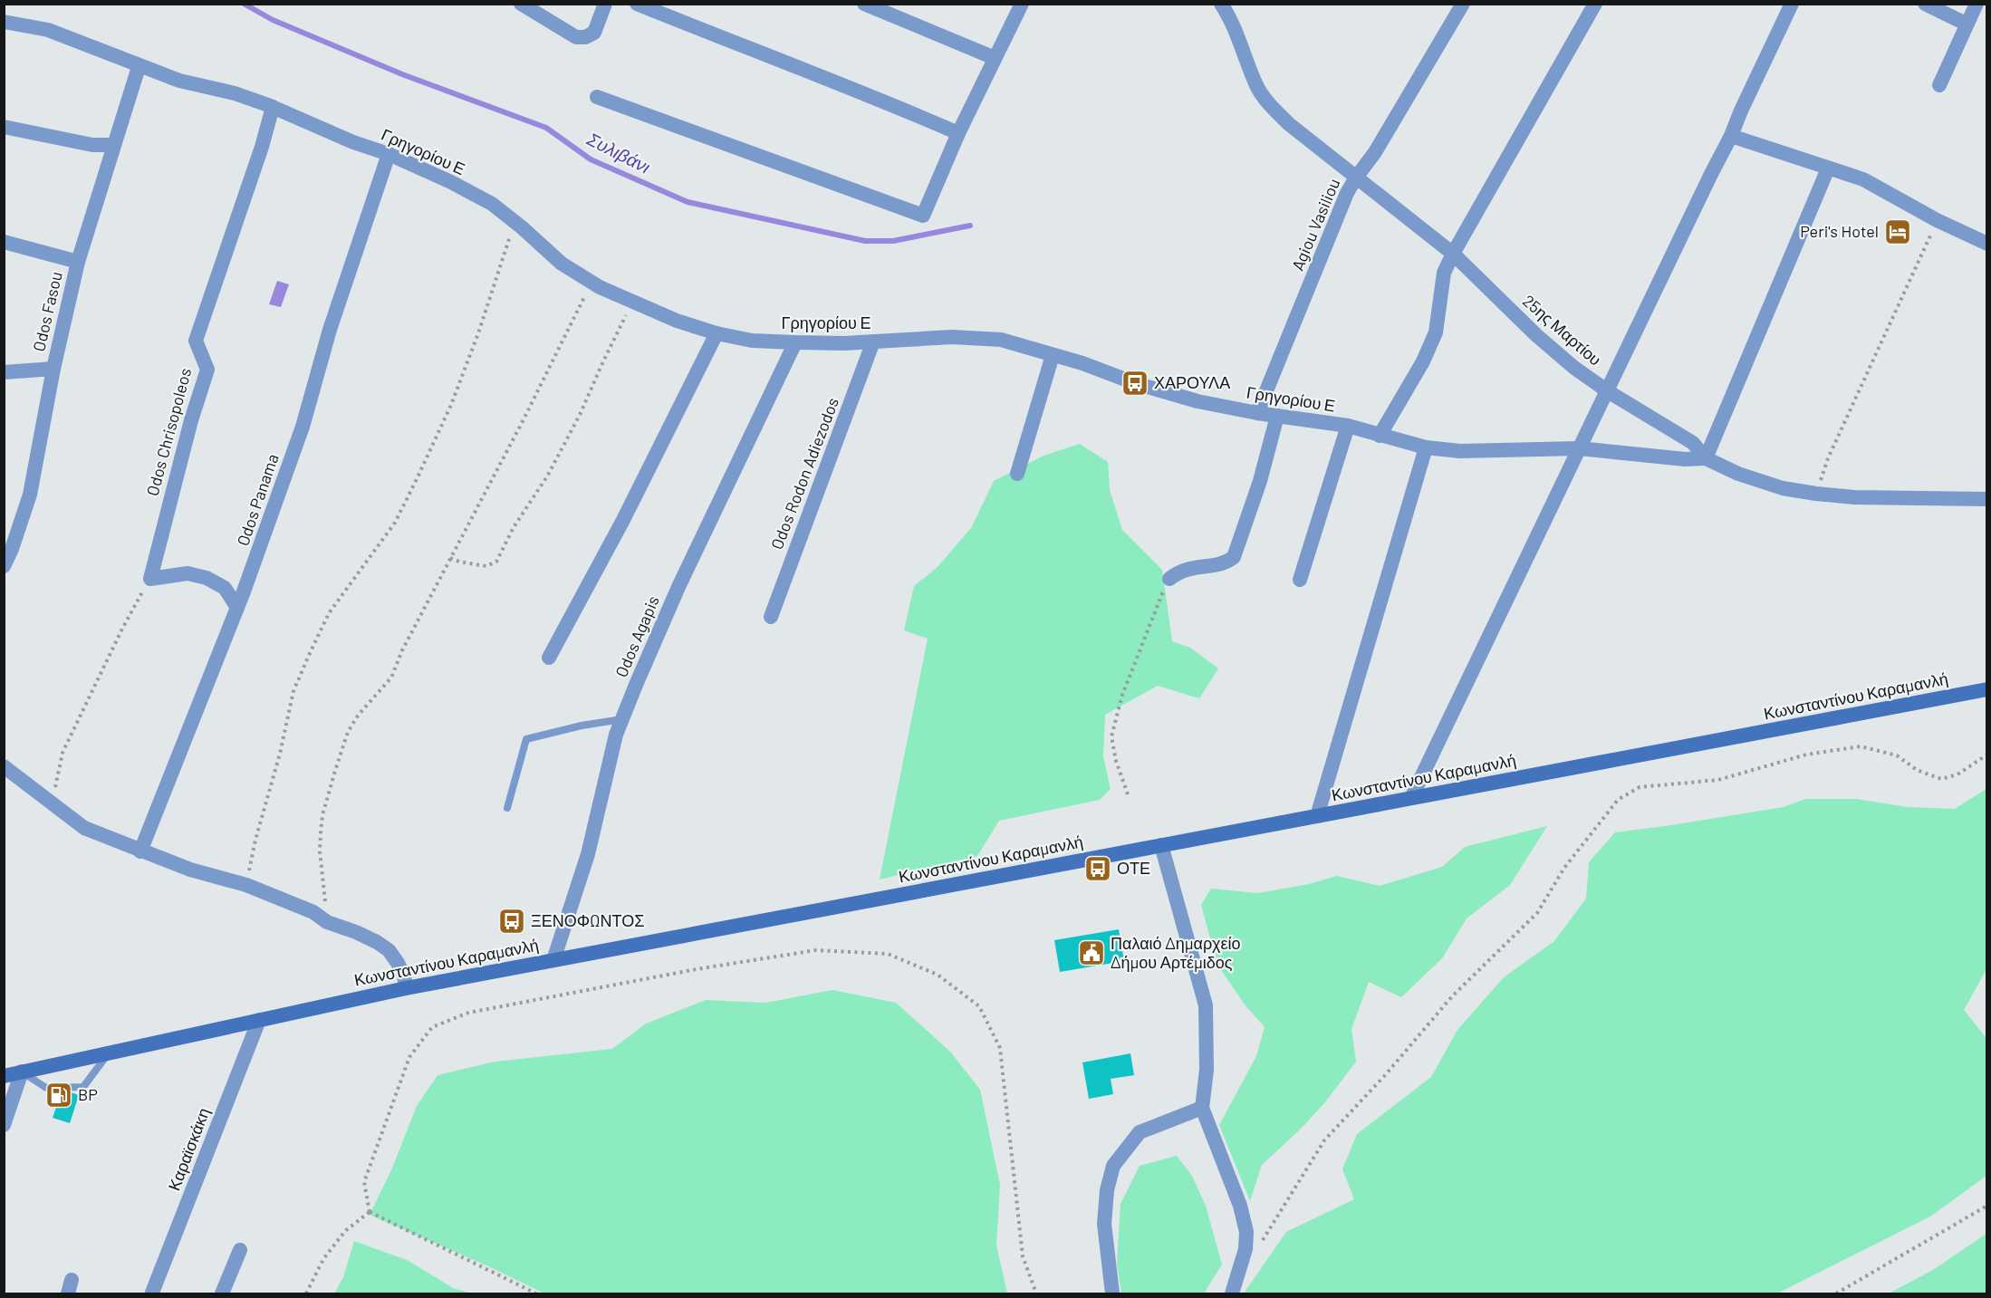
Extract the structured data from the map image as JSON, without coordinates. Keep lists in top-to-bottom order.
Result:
{
  "streets": {
    "main road": ["Κωνσταντίνου Καραμανλή"],
    "street": [
      "Γρηγορίου Ε",
      "Agiou Vasiliou",
      "Odos Fasou",
      "25ης Μαρτίου",
      "Odos Chrisopoleos",
      "Odos Rodon Adiezodos",
      "Odos Panama",
      "Odos Agapis",
      "Καραϊσκάκη"
    ]
  },
  "crossings": [
    ["Γρηγορίου Ε", "Agiou Vasiliou"],
    ["Γρηγορίου Ε", "Odos Fasou"],
    ["Γρηγορίου Ε", "25ης Μαρτίου"],
    ["Γρηγορίου Ε", "Odos Chrisopoleos"],
    ["Γρηγορίου Ε", "Odos Rodon Adiezodos"],
    ["Γρηγορίου Ε", "Odos Panama"],
    ["Γρηγορίου Ε", "Odos Agapis"],
    ["Agiou Vasiliou", "25ης Μαρτίου"],
    ["Odos Agapis", "Κωνσταντίνου Καραμανλή"],
    ["Κωνσταντίνου Καραμανλή", "Καραϊσκάκη"]
  ],
  "water": ["Συλιβάνι"],
  "places": {
    "hotel": ["Peri's Hotel"],
    "bus stop": ["ΧΑΡΟΥΛΑ", "ΟΤΕ", "ΞΕΝΟΦΩΝΤΟΣ"],
    "public building": ["Παλαιό Δημαρχείο Δήμου Αρτέμιδος"],
    "fuel station": ["BP"]
  }
}
